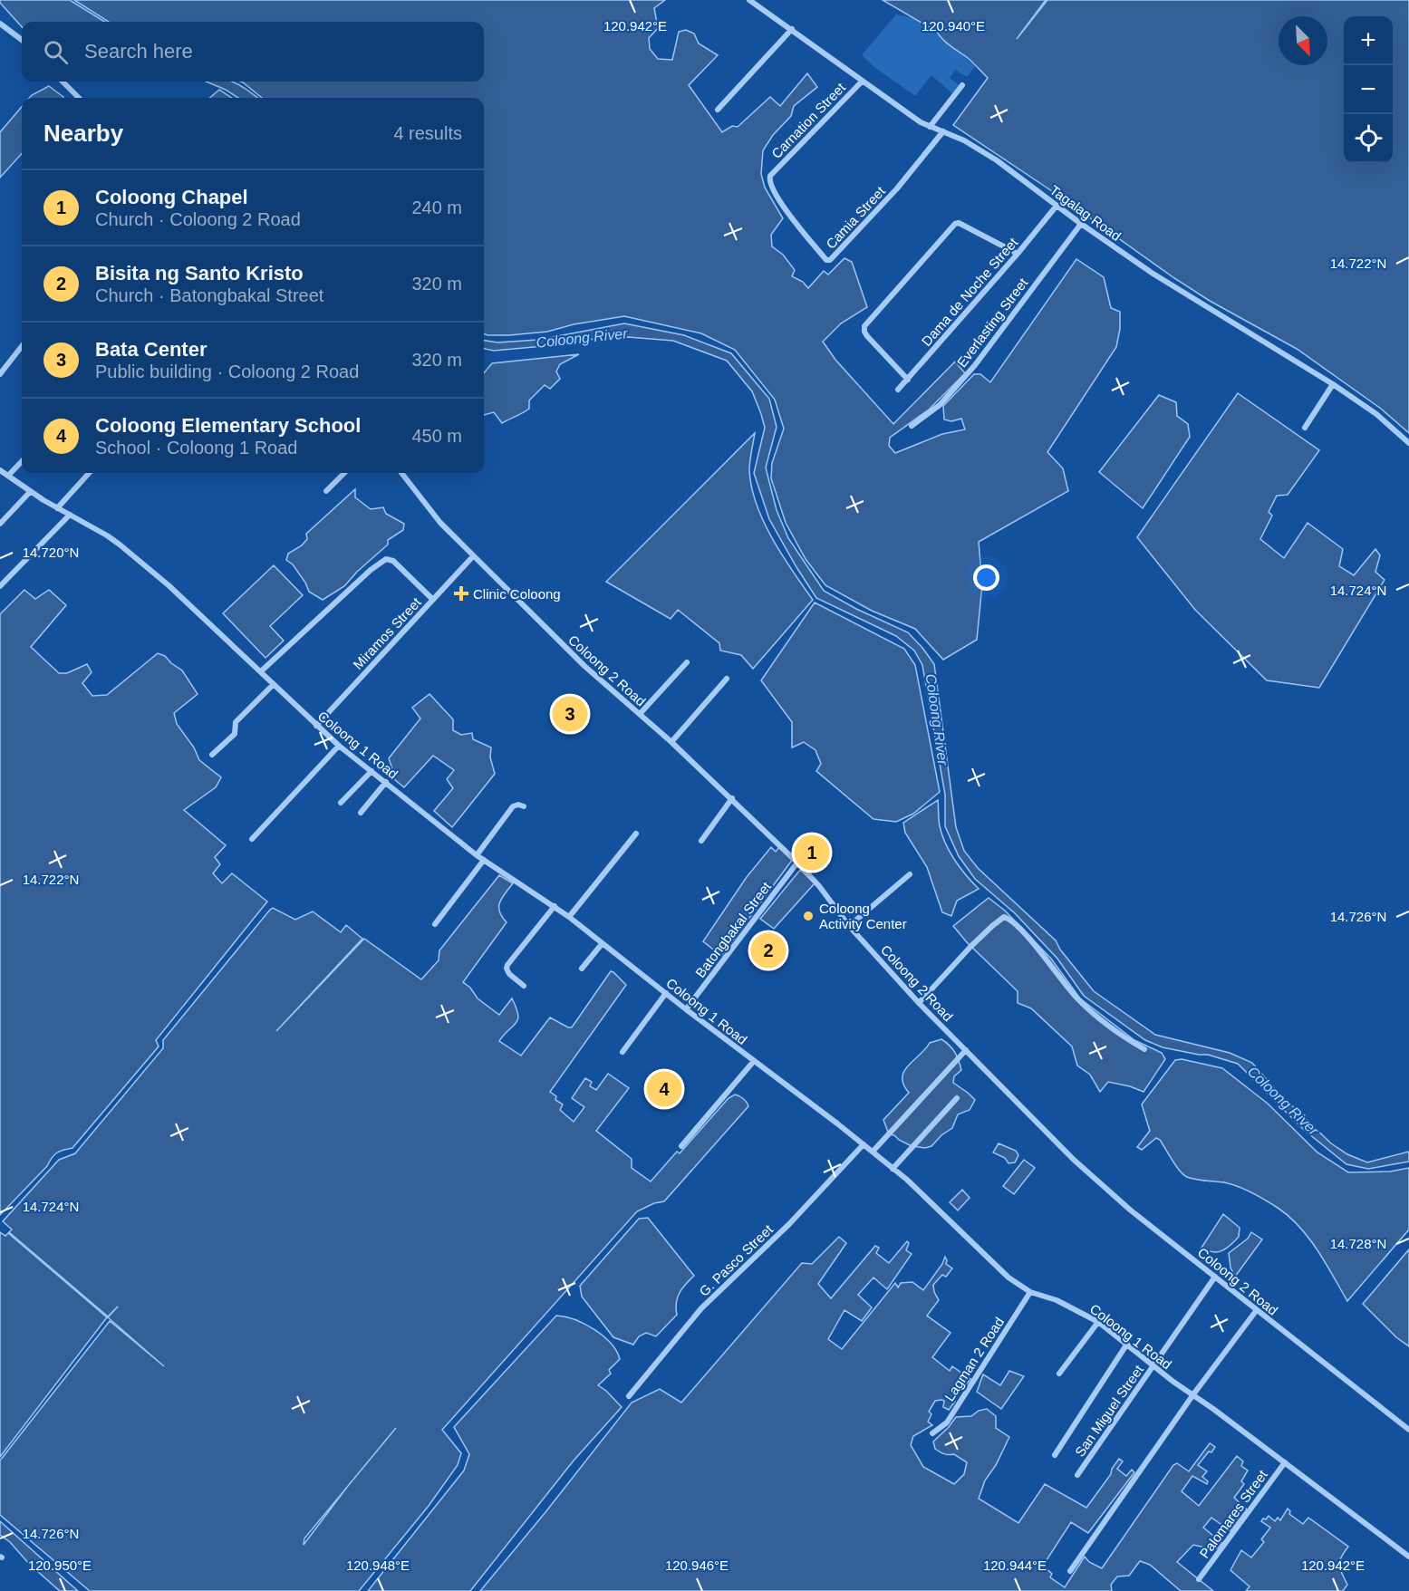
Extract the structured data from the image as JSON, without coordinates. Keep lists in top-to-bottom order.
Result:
{
  "streets": {
    "street": [
      "Carnation Street",
      "Tagalag Road",
      "Camia Street",
      "Dama de Noche Street",
      "Everlasting Street",
      "Miramos Street",
      "Coloong 2 Road",
      "Coloong 1 Road",
      "Batongbakal Street",
      "G. Pasco Street",
      "Lagman 2 Road",
      "San Miguel Street",
      "Palomares Street"
    ]
  },
  "crossings": [
    ["Carnation Street", "Tagalag Road"],
    ["Carnation Street", "Camia Street"],
    ["Tagalag Road", "Camia Street"],
    ["Tagalag Road", "Dama de Noche Street"],
    ["Tagalag Road", "Everlasting Street"],
    ["Miramos Street", "Coloong 2 Road"],
    ["Miramos Street", "Coloong 1 Road"],
    ["Coloong 2 Road", "Batongbakal Street"],
    ["Coloong 2 Road", "San Miguel Street"],
    ["Coloong 1 Road", "Batongbakal Street"],
    ["Coloong 1 Road", "G. Pasco Street"],
    ["Coloong 1 Road", "Lagman 2 Road"],
    ["Coloong 1 Road", "San Miguel Street"],
    ["Coloong 1 Road", "Palomares Street"]
  ],
  "water": ["Coloong River"],
  "places": {
    "health": ["Clinic Coloong"],
    "other": ["Coloong Activity Center"]
  },
  "north": "bottom right",
  "page": {
    "map_buttons": ["+", "−"],
    "search": "Search here",
    "heading": ["Nearby", "4 results"],
    "list": [
      {
        "mark": "1",
        "name": "Coloong Chapel",
        "note": "Church · Coloong 2 Road",
        "value": "240 m"
      },
      {
        "mark": "2",
        "name": "Bisita ng Santo Kristo",
        "note": "Church · Batongbakal Street",
        "value": "320 m"
      },
      {
        "mark": "3",
        "name": "Bata Center",
        "note": "Public building · Coloong 2 Road",
        "value": "320 m"
      },
      {
        "mark": "4",
        "name": "Coloong Elementary School",
        "note": "School · Coloong 1 Road",
        "value": "450 m"
      }
    ],
    "pins": [
      "3",
      "1",
      "2",
      "4"
    ]
  },
  "coordinates": [
    "120.942°E",
    "120.940°E",
    "14.722°N",
    "14.720°N",
    "14.724°N",
    "14.726°N",
    "14.728°N",
    "120.950°E",
    "120.948°E",
    "120.946°E",
    "120.944°E"
  ]
}
